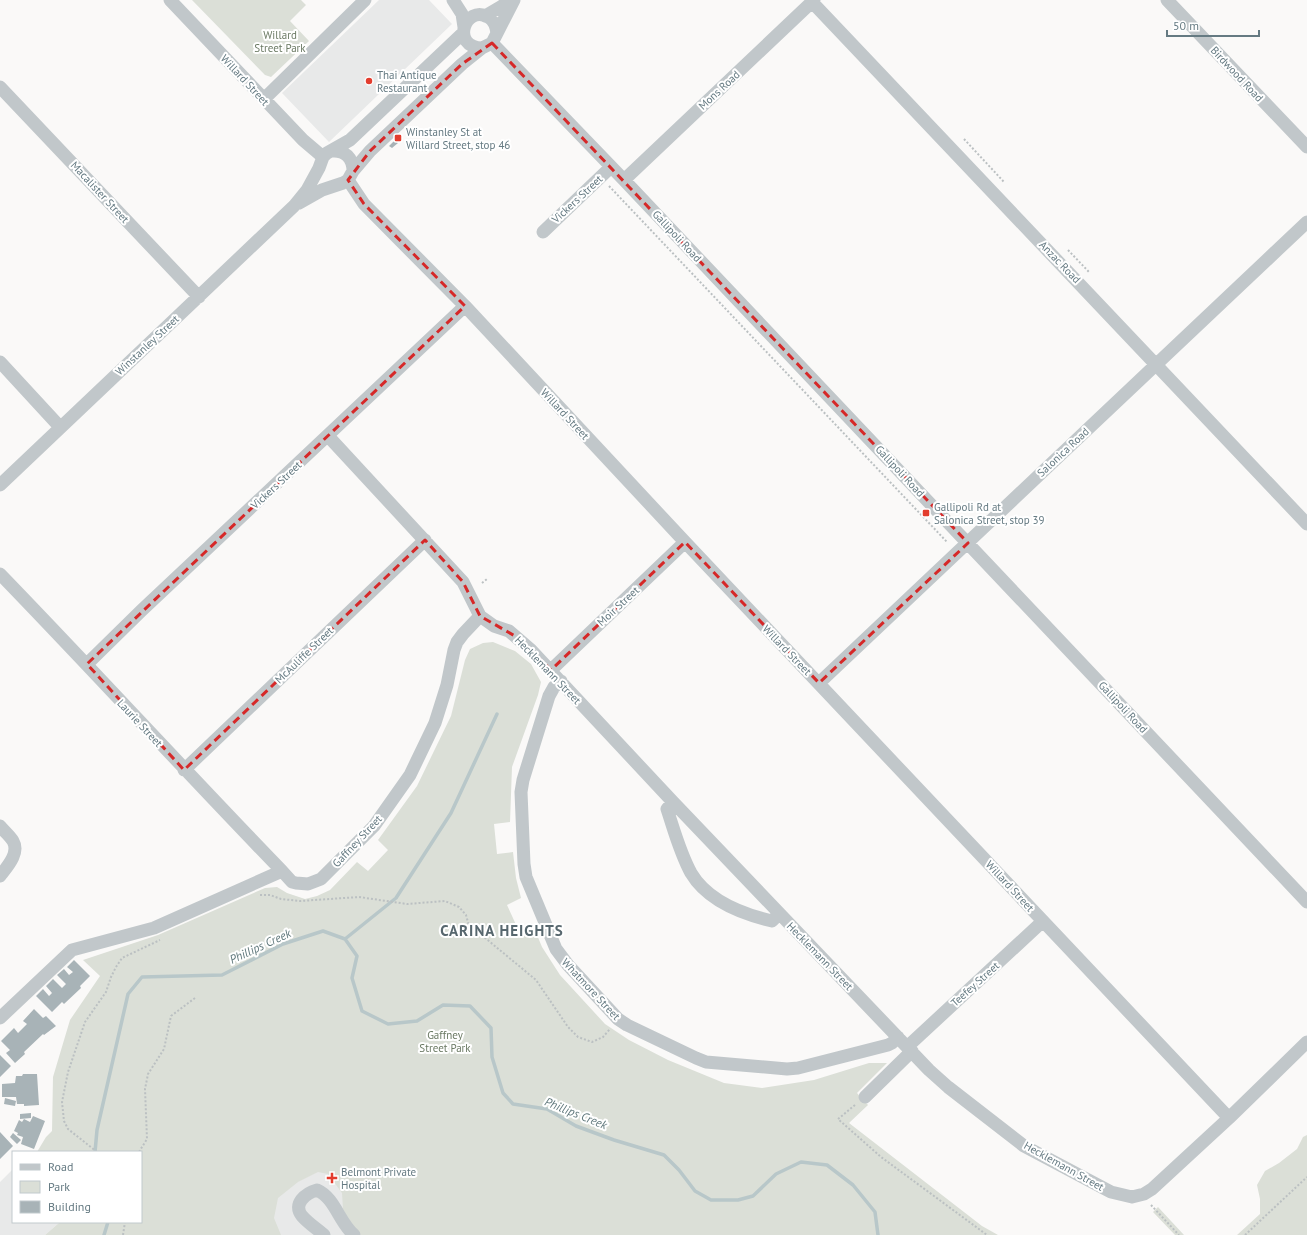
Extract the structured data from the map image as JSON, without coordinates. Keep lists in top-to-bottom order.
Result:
{
  "streets": {
    "street": [
      "Birdwood Road",
      "Willard Street",
      "Mons Road",
      "Macalister Street",
      "Vickers Street",
      "Gallipoli Road",
      "Anzac Road",
      "Winstanley Street",
      "Salonica Road",
      "Moir Street",
      "McAuliffe Street",
      "Hecklemann Street",
      "Laurie Street",
      "Gaffney Street",
      "Teefey Street",
      "Whatmore Street"
    ]
  },
  "crossings": [
    ["Willard Street", "Vickers Street"],
    ["Willard Street", "Winstanley Street"],
    ["Willard Street", "Salonica Road"],
    ["Willard Street", "Moir Street"],
    ["Willard Street", "Teefey Street"],
    ["Mons Road", "Gallipoli Road"],
    ["Mons Road", "Anzac Road"],
    ["Macalister Street", "Winstanley Street"],
    ["Vickers Street", "Gallipoli Road"],
    ["Vickers Street", "Laurie Street"],
    ["Gallipoli Road", "Winstanley Street"],
    ["Gallipoli Road", "Salonica Road"],
    ["Anzac Road", "Salonica Road"],
    ["Moir Street", "Hecklemann Street"],
    ["McAuliffe Street", "Laurie Street"],
    ["Hecklemann Street", "Gaffney Street"],
    ["Hecklemann Street", "Teefey Street"],
    ["Hecklemann Street", "Whatmore Street"],
    ["Laurie Street", "Gaffney Street"],
    ["Teefey Street", "Whatmore Street"]
  ],
  "districts": ["CARINA HEIGHTS"],
  "water": ["Phillips Creek"],
  "parks": ["Willard Street Park", "Gaffney Street Park"],
  "places": {
    "other": ["Thai Antique Restaurant"],
    "transit": ["Winstanley St at Willard Street, stop 46", "Gallipoli Rd at Salonica Street, stop 39"],
    "health": ["Belmont Private Hospital"]
  },
  "legend": ["Road", "Park", "Building"],
  "scale_bar": "50 m"
}
